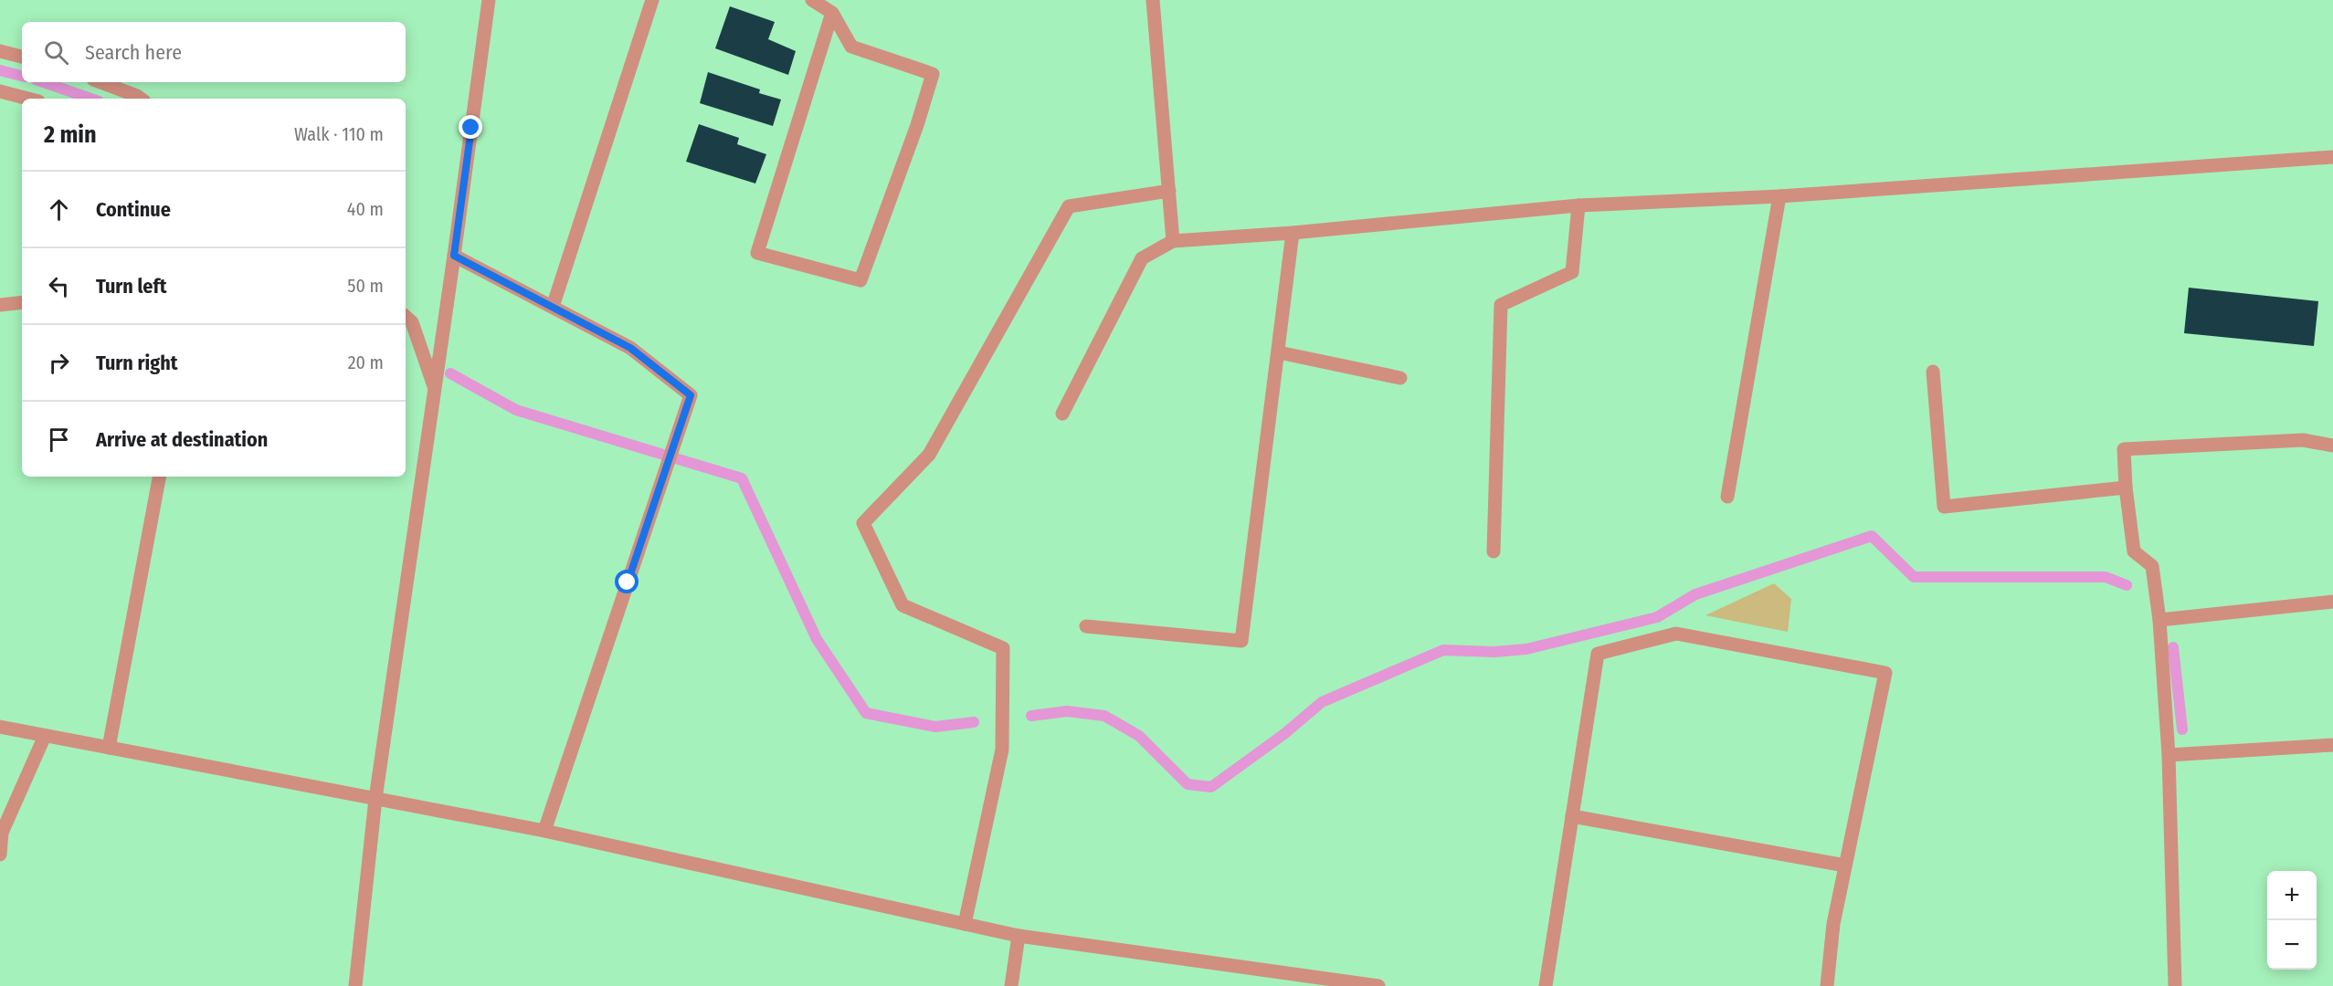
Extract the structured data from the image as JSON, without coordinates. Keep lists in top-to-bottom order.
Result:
{
  "page": {
    "search": "Search here",
    "heading": ["2 min", "Walk · 110 m"],
    "list": [
      ["Continue", "40 m"],
      ["Turn left", "50 m"],
      ["Turn right", "20 m"],
      "Arrive at destination"
    ],
    "map_buttons": ["+", "−"]
  }
}
